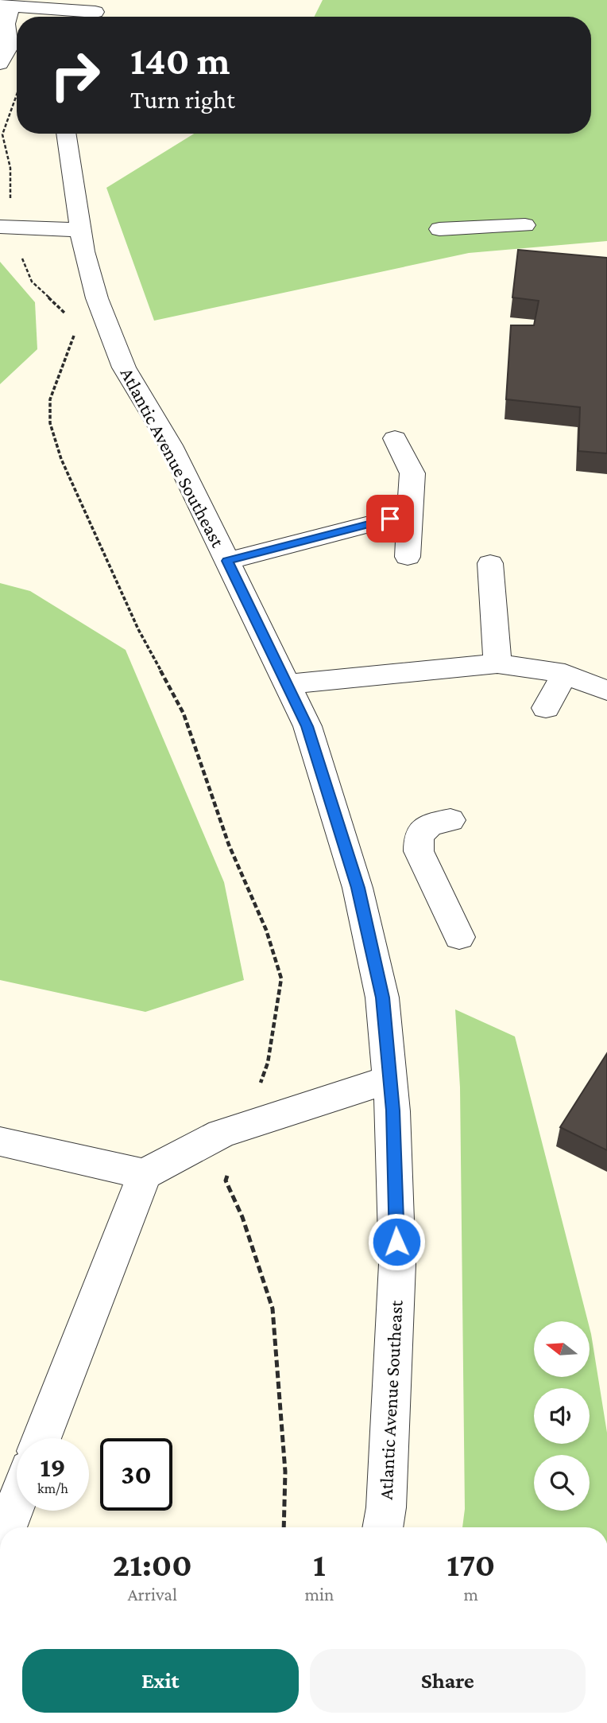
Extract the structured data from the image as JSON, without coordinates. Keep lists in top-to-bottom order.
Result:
{
  "streets": {
    "street": ["Atlantic Avenue Southeast"]
  },
  "north": "left",
  "page": {
    "turn": ["140 m", "Turn right"],
    "speed": "19 km/h",
    "limit": "30",
    "eta": [
      "21:00",
      "Arrival",
      "1",
      "min",
      "170",
      "m"
    ],
    "buttons": ["Exit", "Share"]
  }
}
